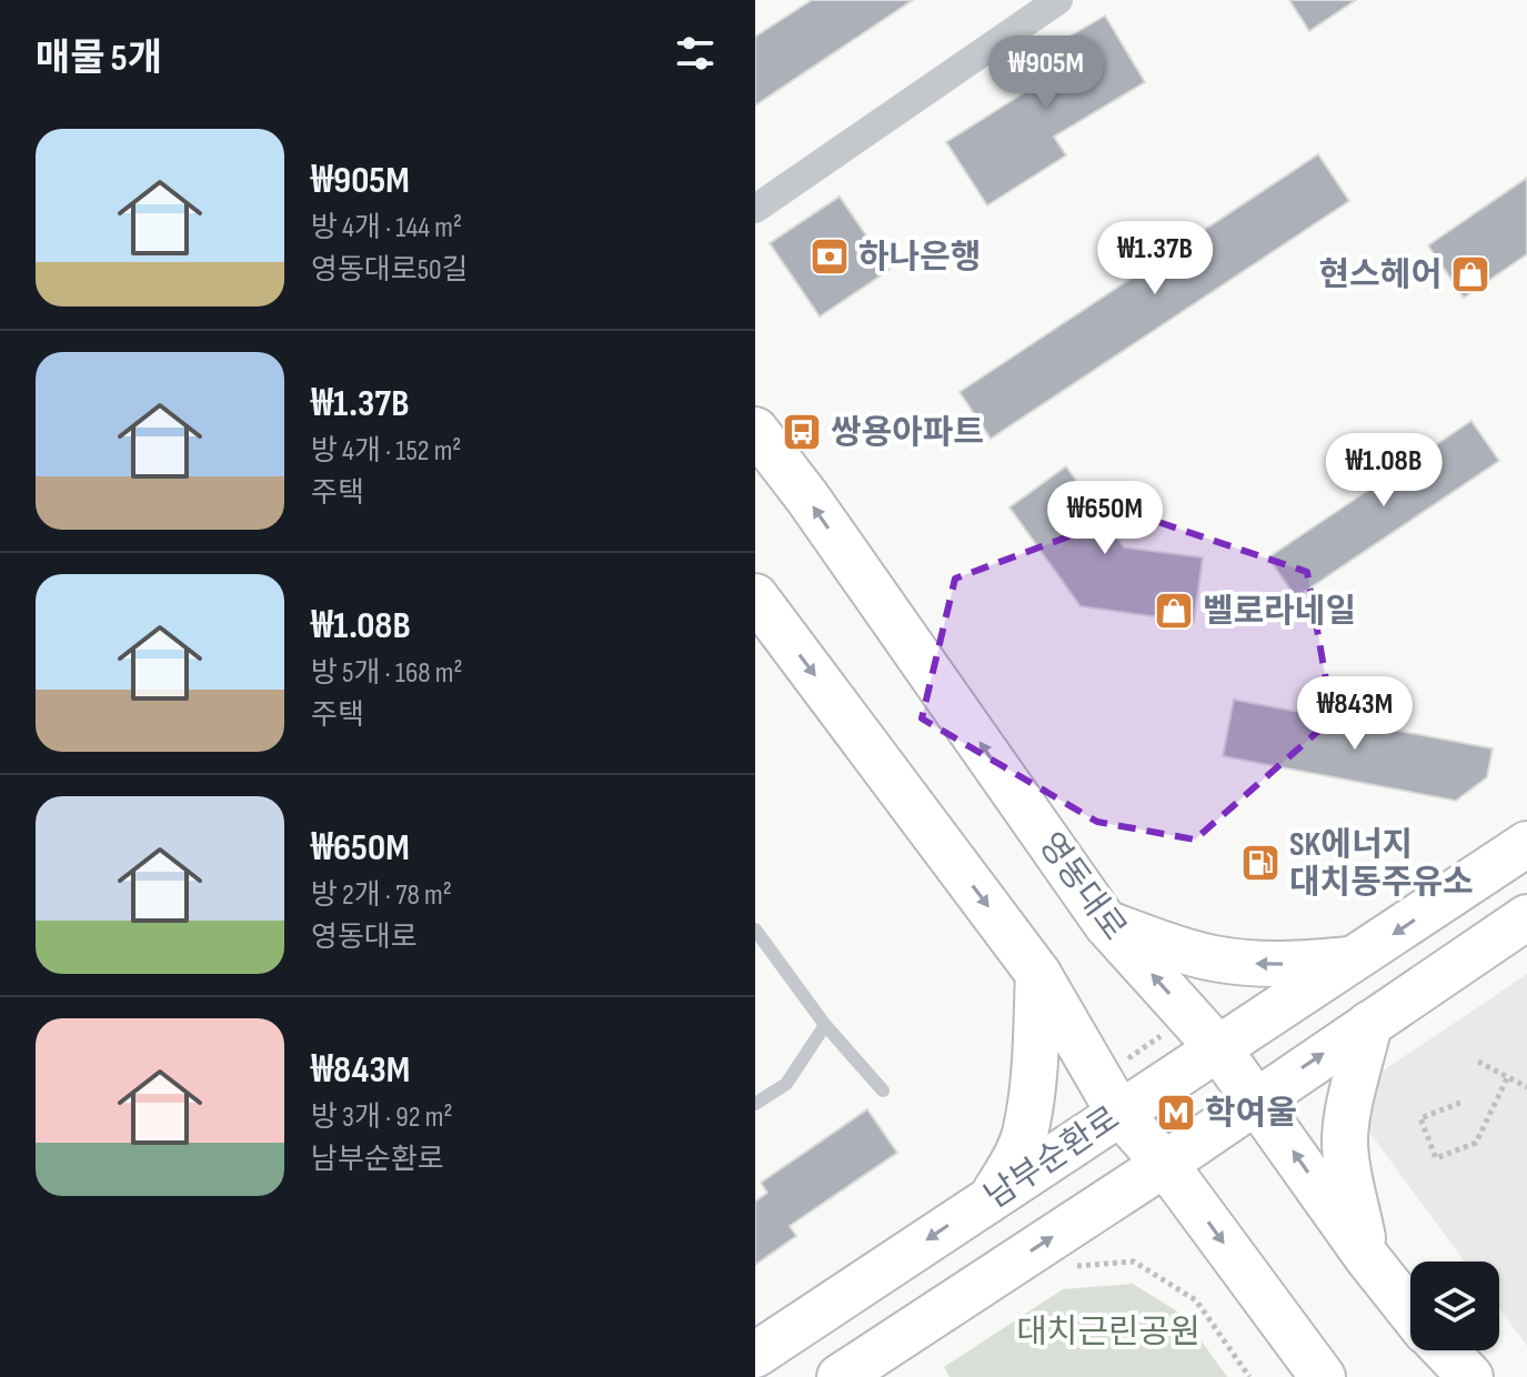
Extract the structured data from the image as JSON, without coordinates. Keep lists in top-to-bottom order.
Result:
{
  "streets": {
    "main road": ["영동대로", "남부순환로"]
  },
  "crossings": [
    ["영동대로", "남부순환로"]
  ],
  "parks": ["대치근린공원"],
  "places": {
    "bank": ["하나은행"],
    "shop": ["현스헤어", "벨로라네일"],
    "bus stop": ["쌍용아파트"],
    "fuel station": ["SK에너지 대치동주유소"],
    "metro station": ["학여울"]
  },
  "page": {
    "heading": "매물 5개",
    "price": [
      "₩905M",
      "₩1.37B",
      "₩1.08B",
      "₩650M",
      "₩843M"
    ],
    "list": [
      {
        "name": "₩905M",
        "note": "방 4개 · 144 m² · 영동대로50길"
      },
      {
        "name": "₩1.37B",
        "note": "방 4개 · 152 m² · 주택"
      },
      {
        "name": "₩1.08B",
        "note": "방 5개 · 168 m² · 주택"
      },
      {
        "name": "₩650M",
        "note": "방 2개 · 78 m² · 영동대로"
      },
      {
        "name": "₩843M",
        "note": "방 3개 · 92 m² · 남부순환로"
      }
    ]
  }
}
